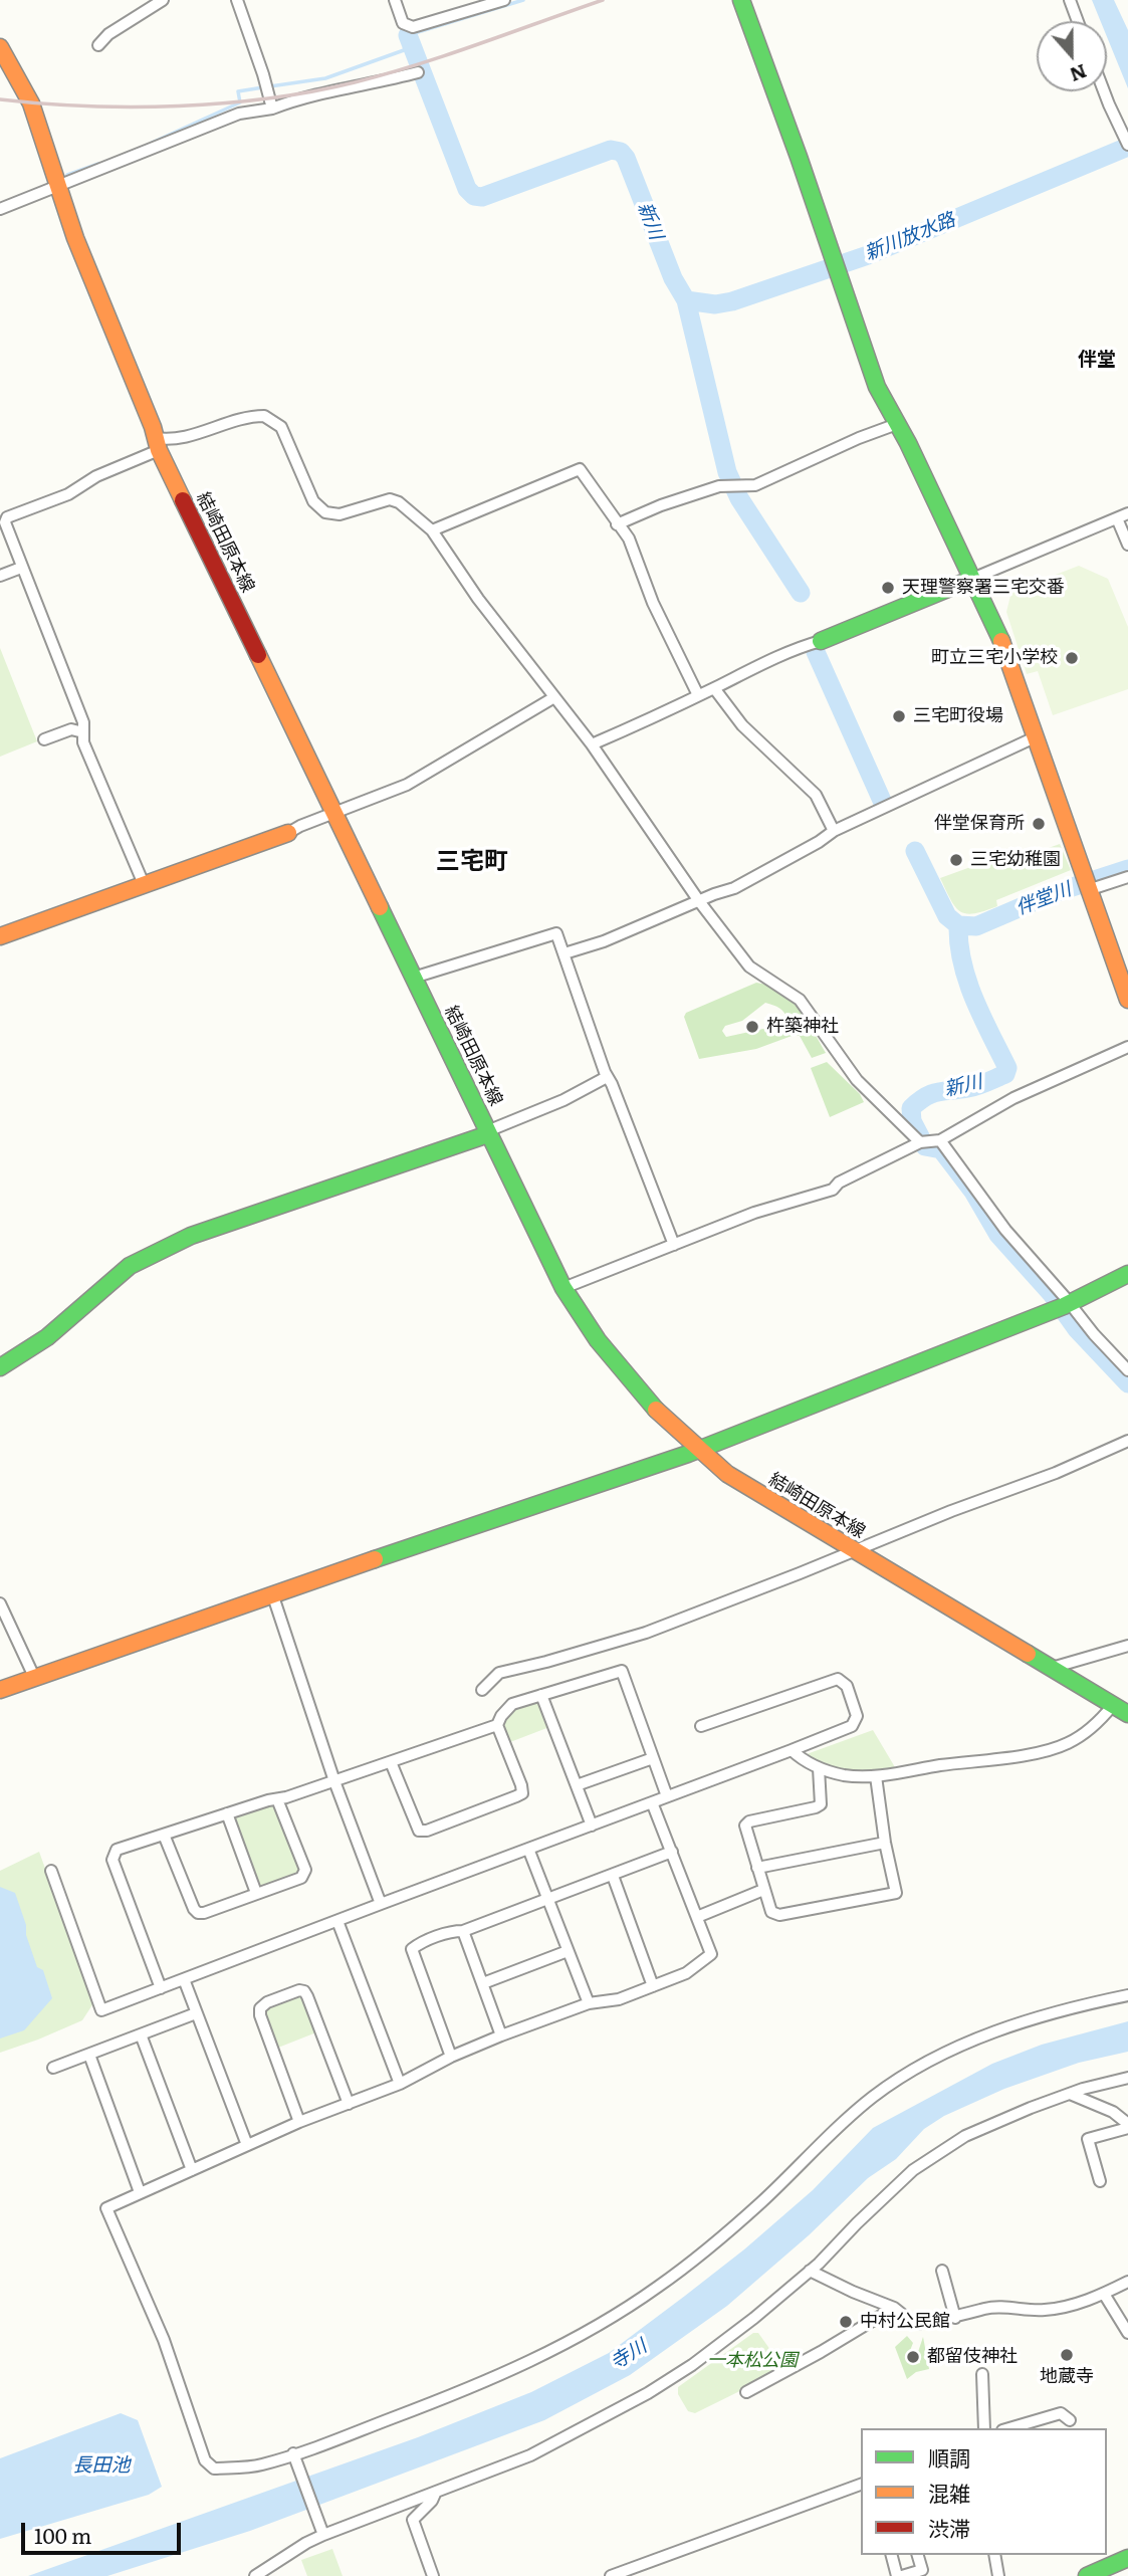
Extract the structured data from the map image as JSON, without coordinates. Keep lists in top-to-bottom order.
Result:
{
  "streets": {
    "street": ["結崎田原本線"]
  },
  "districts": ["伴堂", "三宅町"],
  "water": [
    "新川",
    "新川放水路",
    "伴堂川",
    "寺川",
    "長田池"
  ],
  "parks": ["一本松公園"],
  "places": [
    "天理警察署三宅交番",
    "町立三宅小学校",
    "三宅町役場",
    "伴堂保育所",
    "三宅幼稚園",
    "杵築神社",
    "中村公民館",
    "地蔵寺",
    "都留伎神社"
  ],
  "legend": ["順調", "混雑", "渋滞"],
  "scale_bar": "100 m",
  "north": "bottom"
}
